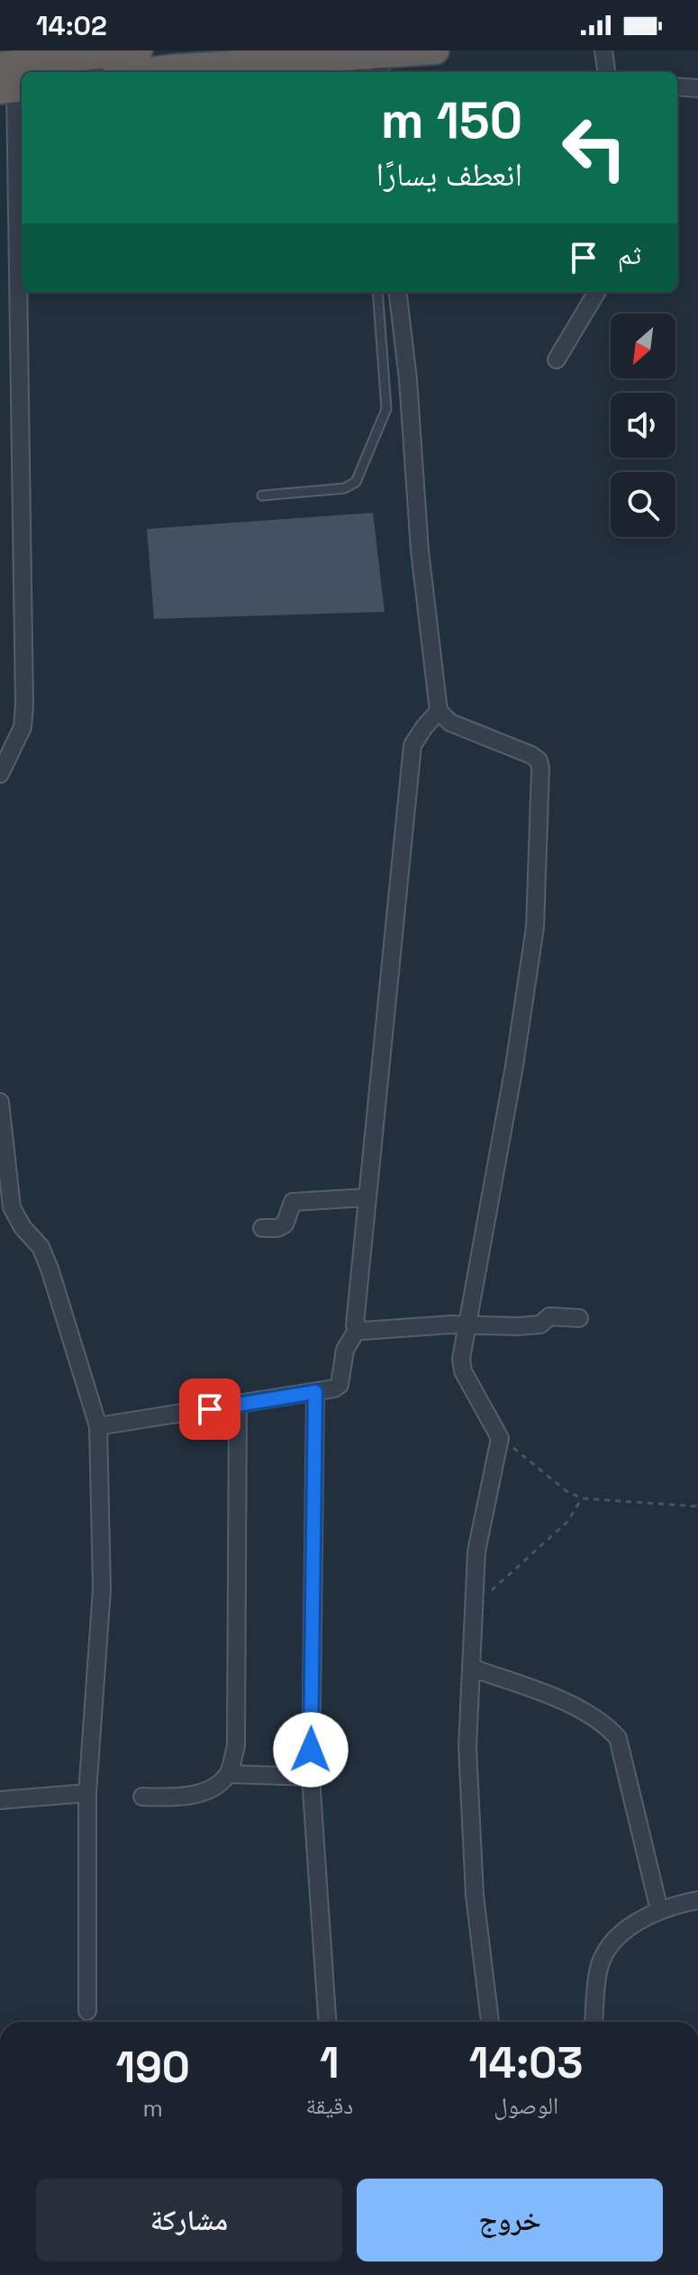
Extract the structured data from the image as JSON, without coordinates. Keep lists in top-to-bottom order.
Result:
{
  "north": "bottom left",
  "page": {
    "status": "14:02",
    "turn": ["150 m", "انعطف يسارًا"],
    "then": "ثم",
    "eta": [
      "14:03",
      "الوصول",
      "1",
      "دقيقة",
      "190",
      "m"
    ],
    "buttons": ["خروج", "مشاركة"]
  }
}
